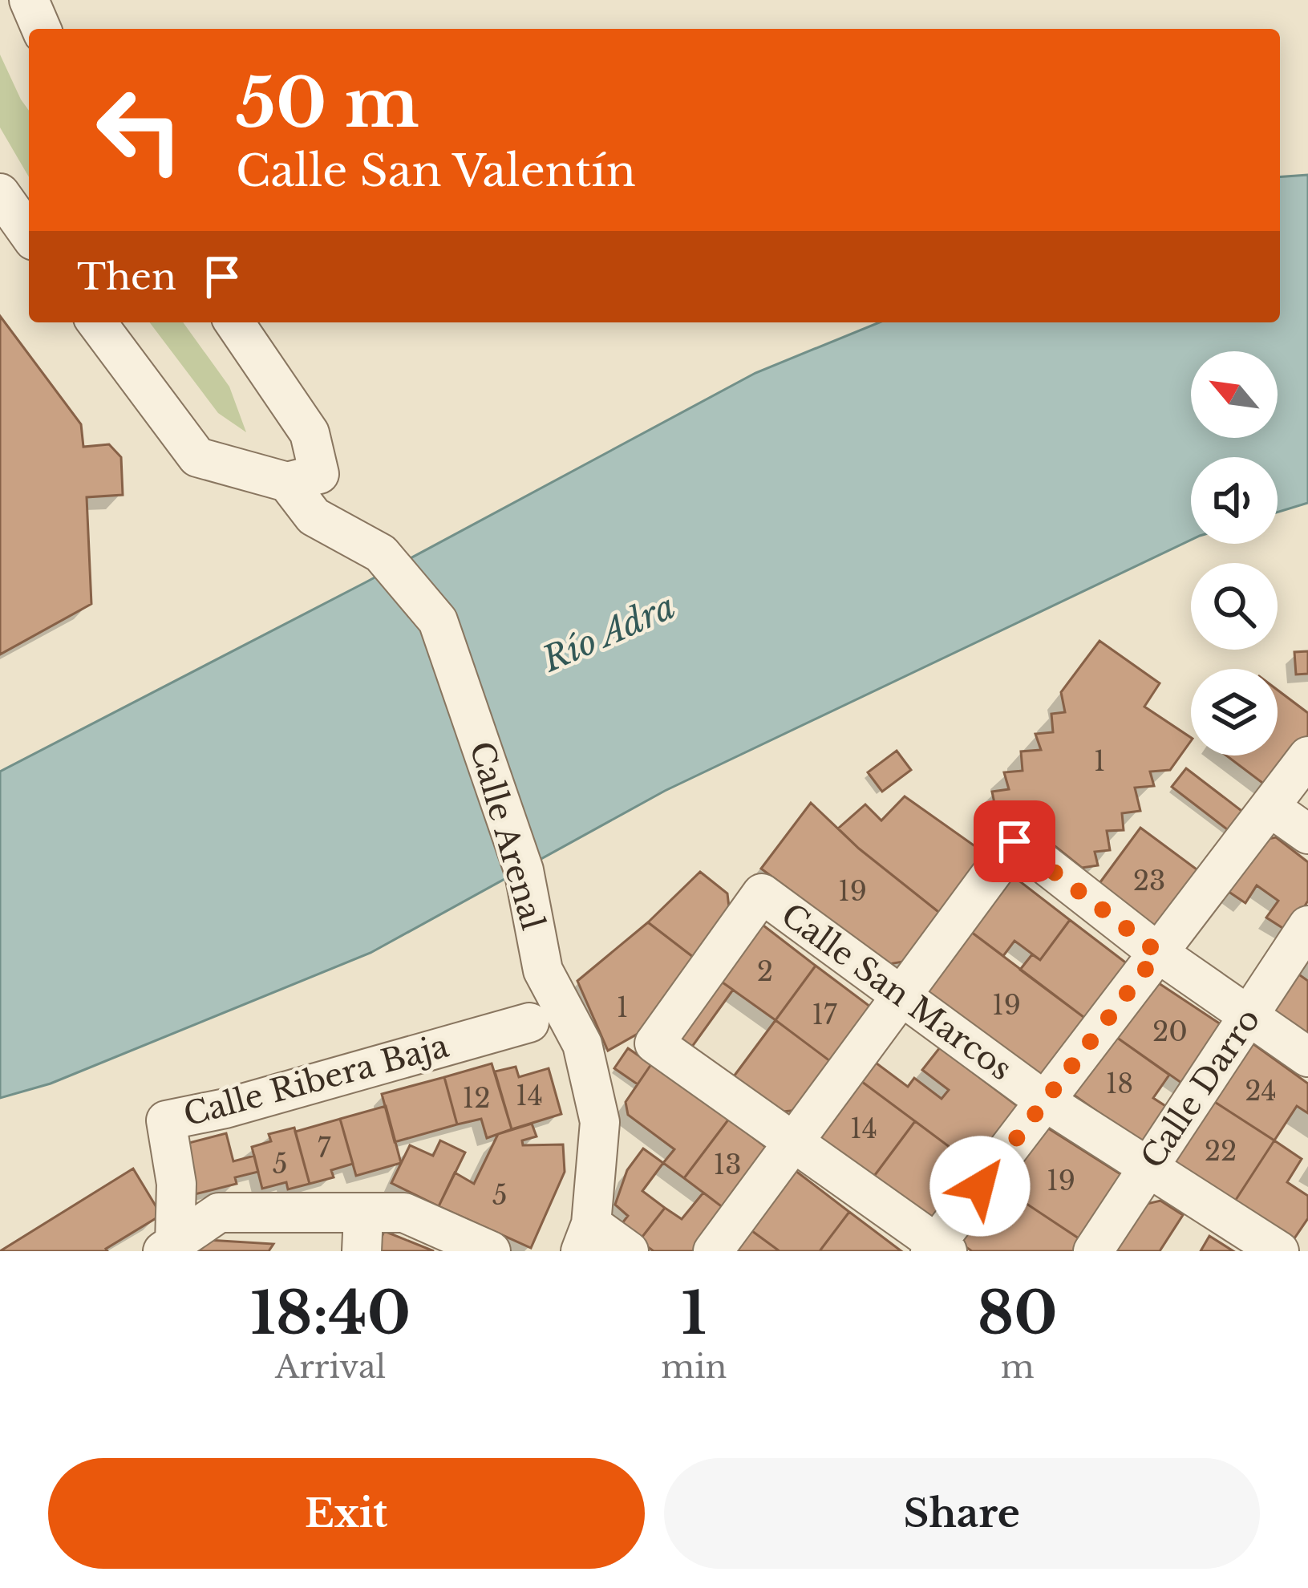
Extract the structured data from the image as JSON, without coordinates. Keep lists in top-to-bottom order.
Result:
{
  "streets": {
    "street": [
      "Calle Arenal",
      "Calle San Marcos",
      "Calle Ribera Baja",
      "Calle Darro"
    ]
  },
  "crossings": [
    ["Calle San Marcos", "Calle Darro"]
  ],
  "water": ["Río Adra"],
  "house_numbers": [
    "1",
    "23",
    "19",
    "2",
    "19",
    "1",
    "17",
    "20",
    "18",
    "24",
    "14",
    "12",
    "14",
    "7",
    "22",
    "5",
    "13",
    "19",
    "5"
  ],
  "north": "top left",
  "page": {
    "turn": ["50 m", "Calle San Valentín"],
    "then": "Then",
    "eta": [
      "18:40",
      "Arrival",
      "1",
      "min",
      "80",
      "m"
    ],
    "buttons": ["Exit", "Share"]
  }
}
